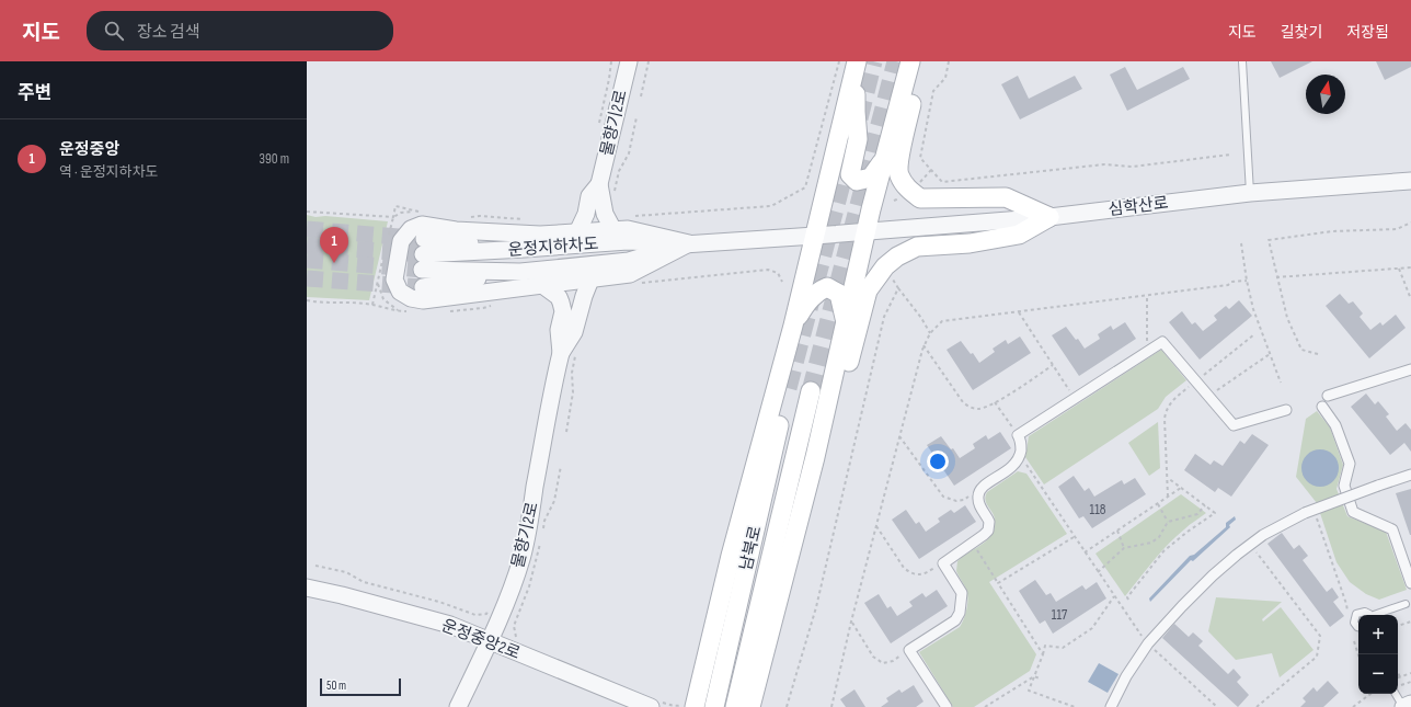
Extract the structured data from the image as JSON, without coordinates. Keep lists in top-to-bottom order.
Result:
{
  "streets": {
    "main road": ["남북로"],
    "street": [
      "물향기2로",
      "심학산로",
      "운정지하차도",
      "운정중앙2로"
    ]
  },
  "crossings": [
    ["물향기2로", "운정중앙2로"],
    ["심학산로", "운정지하차도"]
  ],
  "house_numbers": ["118", "117"],
  "scale_bar": "50 m",
  "north": "top",
  "page": {
    "header": "지도",
    "search": "장소 검색",
    "nav": ["지도", "길찾기", "저장됨"],
    "heading": "주변",
    "list": [
      {
        "mark": "1",
        "name": "운정중앙",
        "note": "역 · 운정지하차도",
        "value": "390 m"
      }
    ],
    "pins": "1",
    "map_buttons": ["+", "−"],
    "scale": "50 m"
  }
}
